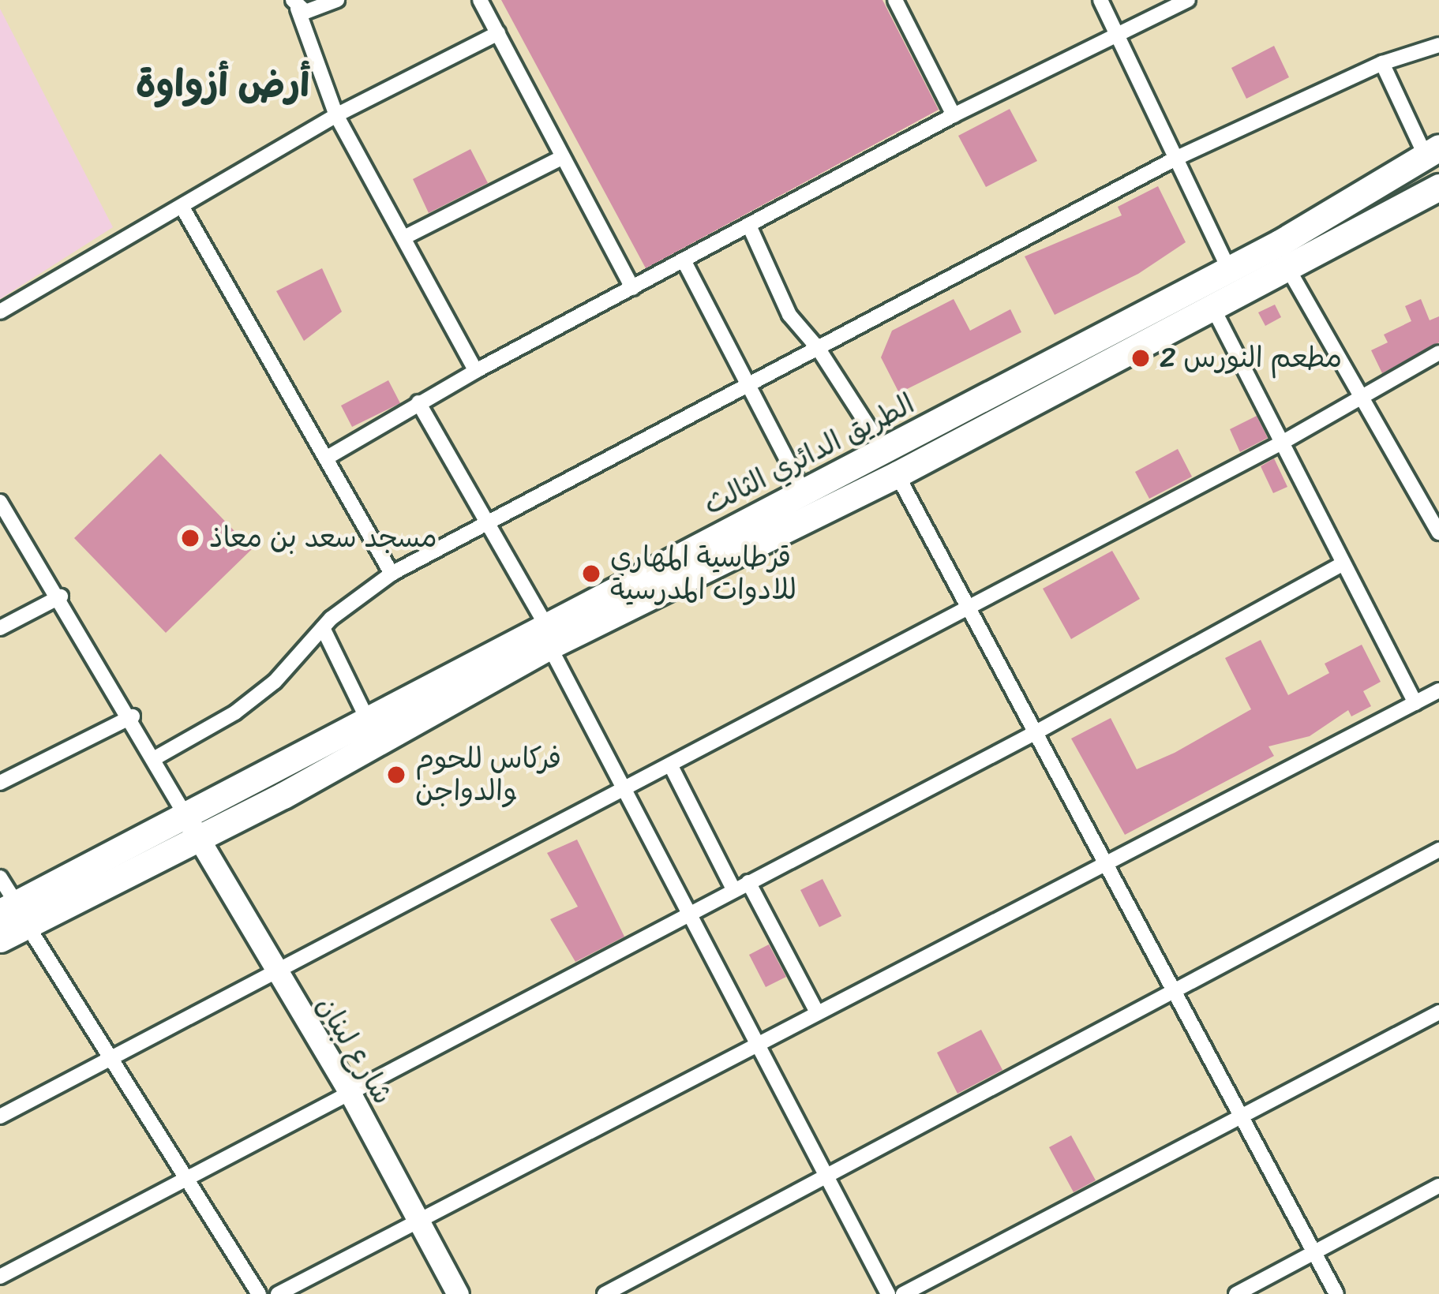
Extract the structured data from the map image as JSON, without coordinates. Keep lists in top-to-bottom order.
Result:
{
  "streets": {
    "highway": ["الطريق الدائري الثالث"],
    "street": ["شارع لبنان"]
  },
  "crossings": [
    ["الطريق الدائري الثالث", "شارع لبنان"]
  ],
  "districts": ["أرض أزواوة"],
  "places": [
    "مطعم النورس 2",
    "مسجد سعد بن معاذ",
    "قرطاسية المهاري للادوات المدرسية",
    "فركاس للحوم والدواجن"
  ]
}
